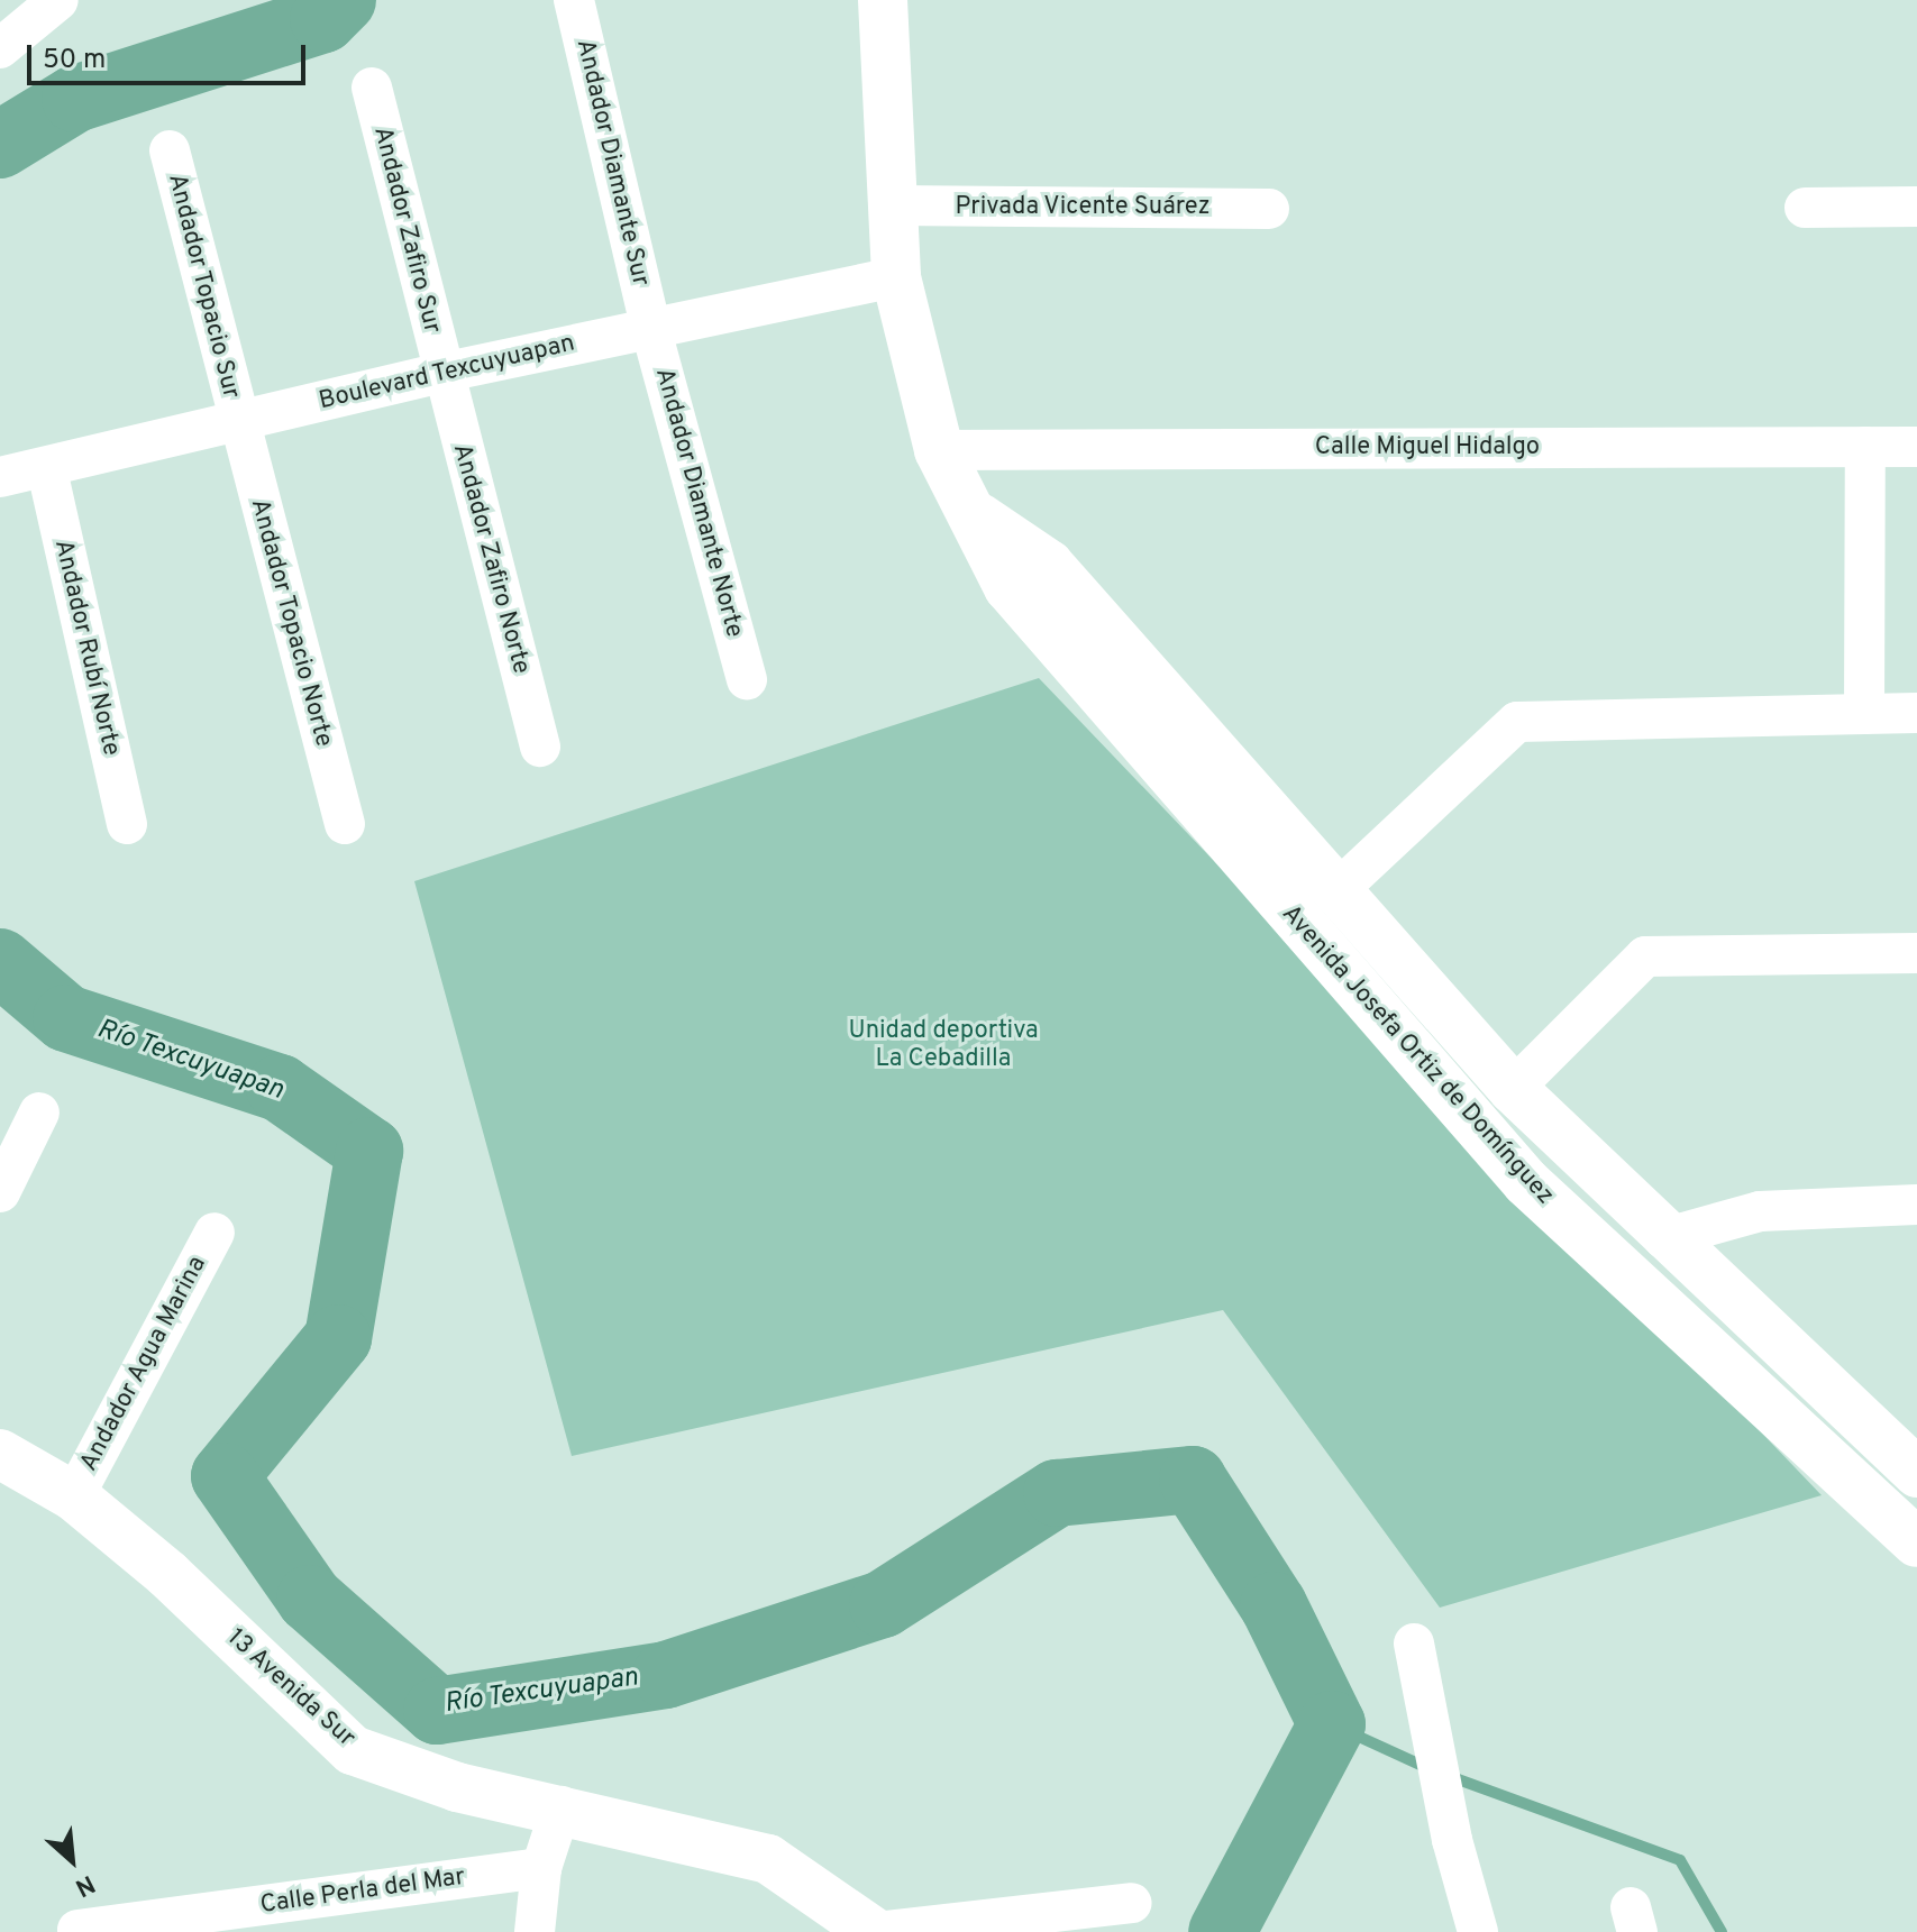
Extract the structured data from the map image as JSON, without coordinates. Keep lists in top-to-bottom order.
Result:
{
  "streets": {
    "main road": ["Avenida Josefa Ortiz de Domínguez", "13 Avenida Sur"],
    "street": [
      "Andador Diamante Sur",
      "Privada Vicente Suárez",
      "Andador Zafiro Sur",
      "Andador Topacio Sur",
      "Boulevard Texcuyuapan",
      "Calle Miguel Hidalgo",
      "Andador Diamante Norte",
      "Andador Zafiro Norte",
      "Andador Topacio Norte",
      "Andador Rubí Norte",
      "Andador Agua Marina",
      "Calle Perla del Mar"
    ]
  },
  "crossings": [
    ["Andador Diamante Sur", "Boulevard Texcuyuapan"],
    ["Andador Diamante Sur", "Andador Diamante Norte"],
    ["Privada Vicente Suárez", "Avenida Josefa Ortiz de Domínguez"],
    ["Andador Zafiro Sur", "Boulevard Texcuyuapan"],
    ["Andador Zafiro Sur", "Andador Zafiro Norte"],
    ["Andador Topacio Sur", "Boulevard Texcuyuapan"],
    ["Andador Topacio Sur", "Andador Topacio Norte"],
    ["Boulevard Texcuyuapan", "Andador Diamante Norte"],
    ["Boulevard Texcuyuapan", "Andador Zafiro Norte"],
    ["Boulevard Texcuyuapan", "Andador Topacio Norte"],
    ["Boulevard Texcuyuapan", "Andador Rubí Norte"],
    ["Boulevard Texcuyuapan", "Avenida Josefa Ortiz de Domínguez"],
    ["Calle Miguel Hidalgo", "Avenida Josefa Ortiz de Domínguez"],
    ["Andador Agua Marina", "13 Avenida Sur"]
  ],
  "water": ["Río Texcuyuapan"],
  "parks": ["Unidad deportiva La Cebadilla"],
  "scale_bar": "50 m",
  "north": "bottom right"
}
